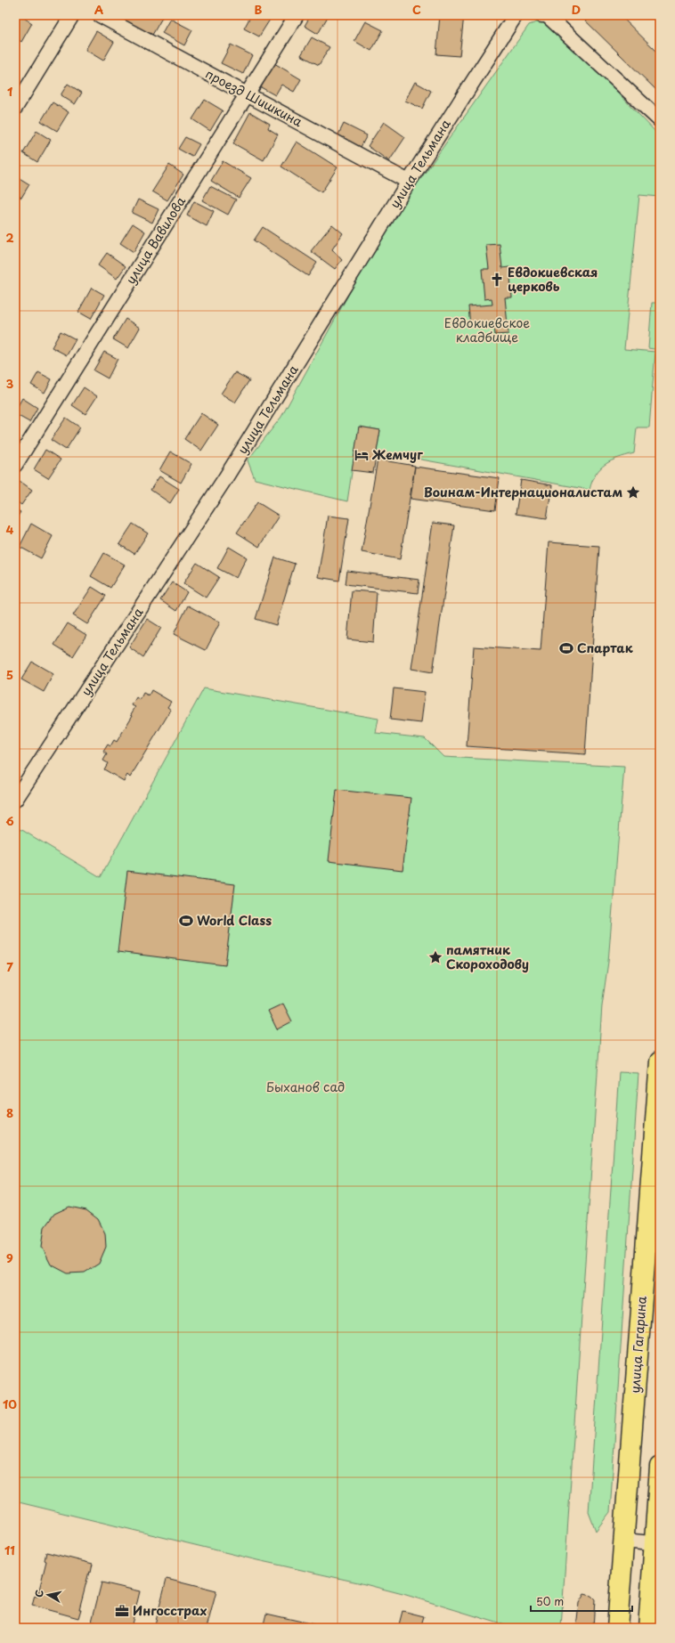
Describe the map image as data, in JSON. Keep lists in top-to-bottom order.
{
  "streets": {
    "main road": ["улица Гагарина"],
    "street": ["проезд Шишкина", "улица Тельмана", "улица Вавилова"]
  },
  "crossings": [
    ["проезд Шишкина", "улица Тельмана"],
    ["проезд Шишкина", "улица Вавилова"]
  ],
  "parks": ["Евдокиевское кладбище", "Быханов сад"],
  "places": {
    "church": ["Евдокиевская церковь"],
    "hotel": ["Жемчуг"],
    "place": ["Воинам-Интернационалистам", "памятник Скороходову"],
    "sports": ["Спартак", "World Class"],
    "office": ["Ингосстрах"]
  },
  "scale_bar": "50 m",
  "north": "left",
  "grid": {
    "columns": [
      "A",
      "B",
      "C",
      "D"
    ],
    "rows": [
      "1",
      "2",
      "3",
      "4",
      "5",
      "6",
      "7",
      "8",
      "9",
      "10",
      "11"
    ]
  }
}
